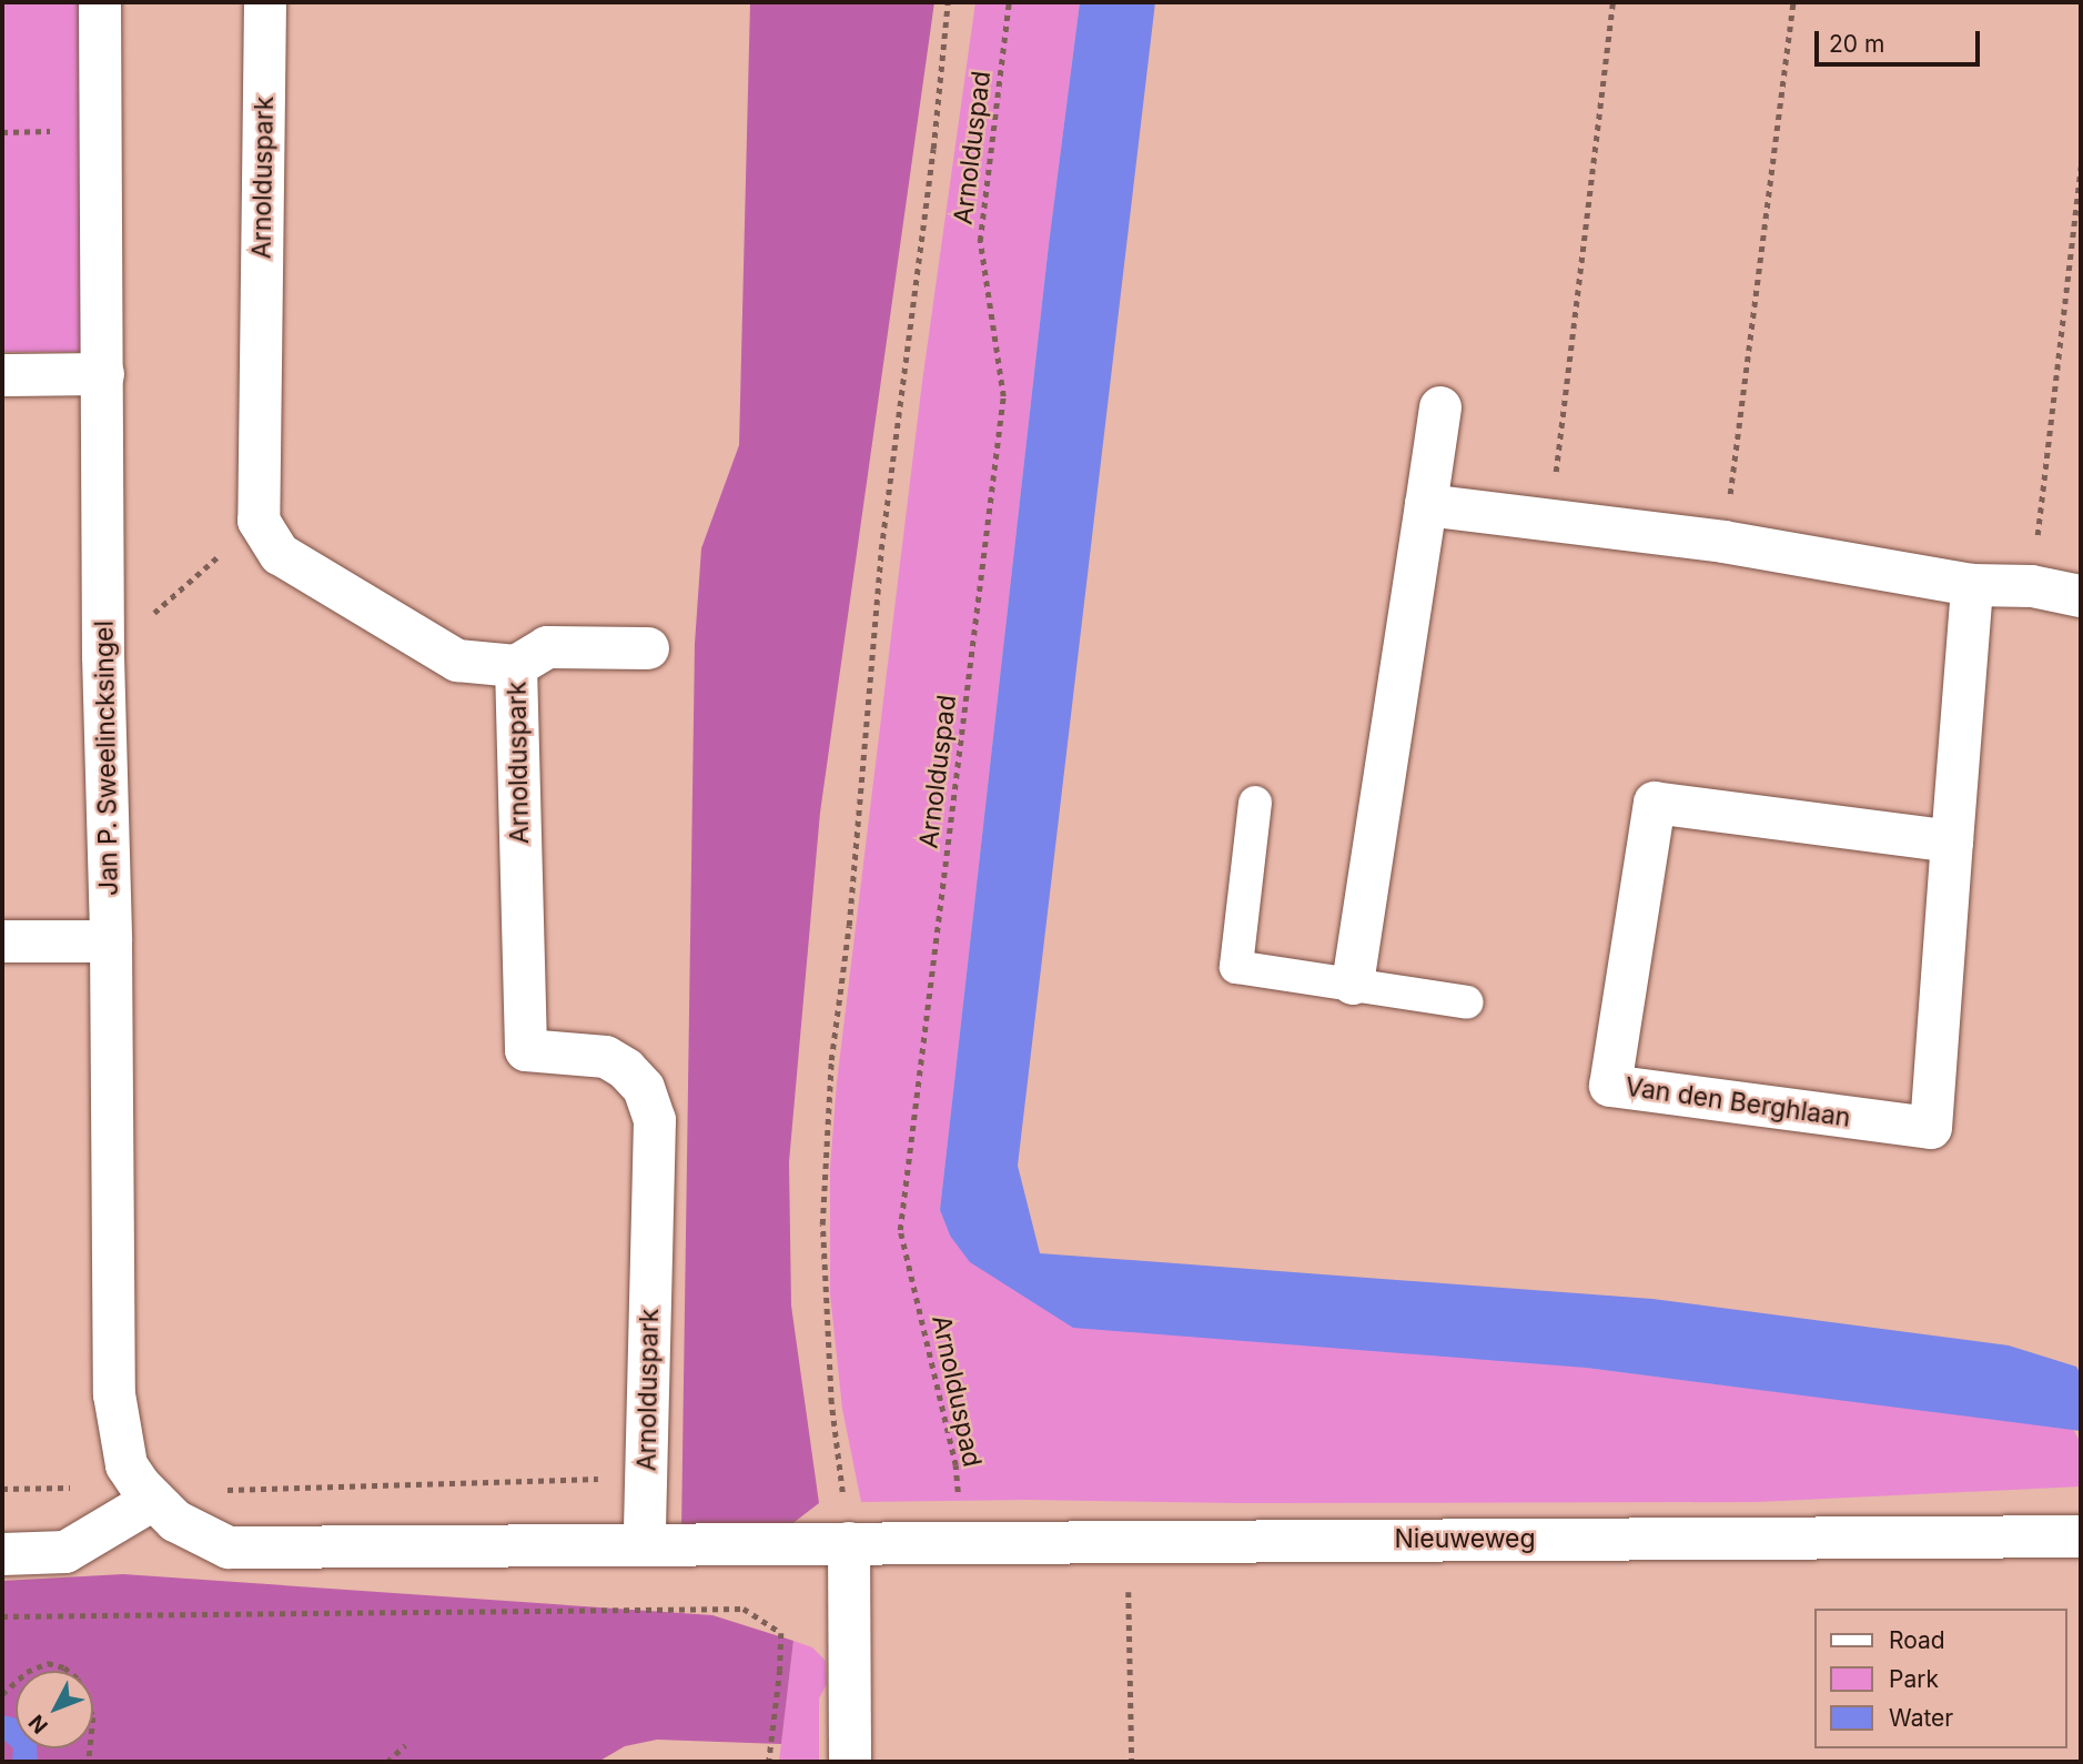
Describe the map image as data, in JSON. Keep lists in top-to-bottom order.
{
  "streets": {
    "street": [
      "Arnolduspark",
      "Jan P. Sweelincksingel",
      "Van den Berghlaan",
      "Nieuweweg"
    ],
    "path": ["Arnolduspad"]
  },
  "crossings": [
    ["Arnolduspad", "Nieuweweg"]
  ],
  "legend": ["Road", "Park", "Water"],
  "scale_bar": "20 m",
  "north": "bottom left"
}
